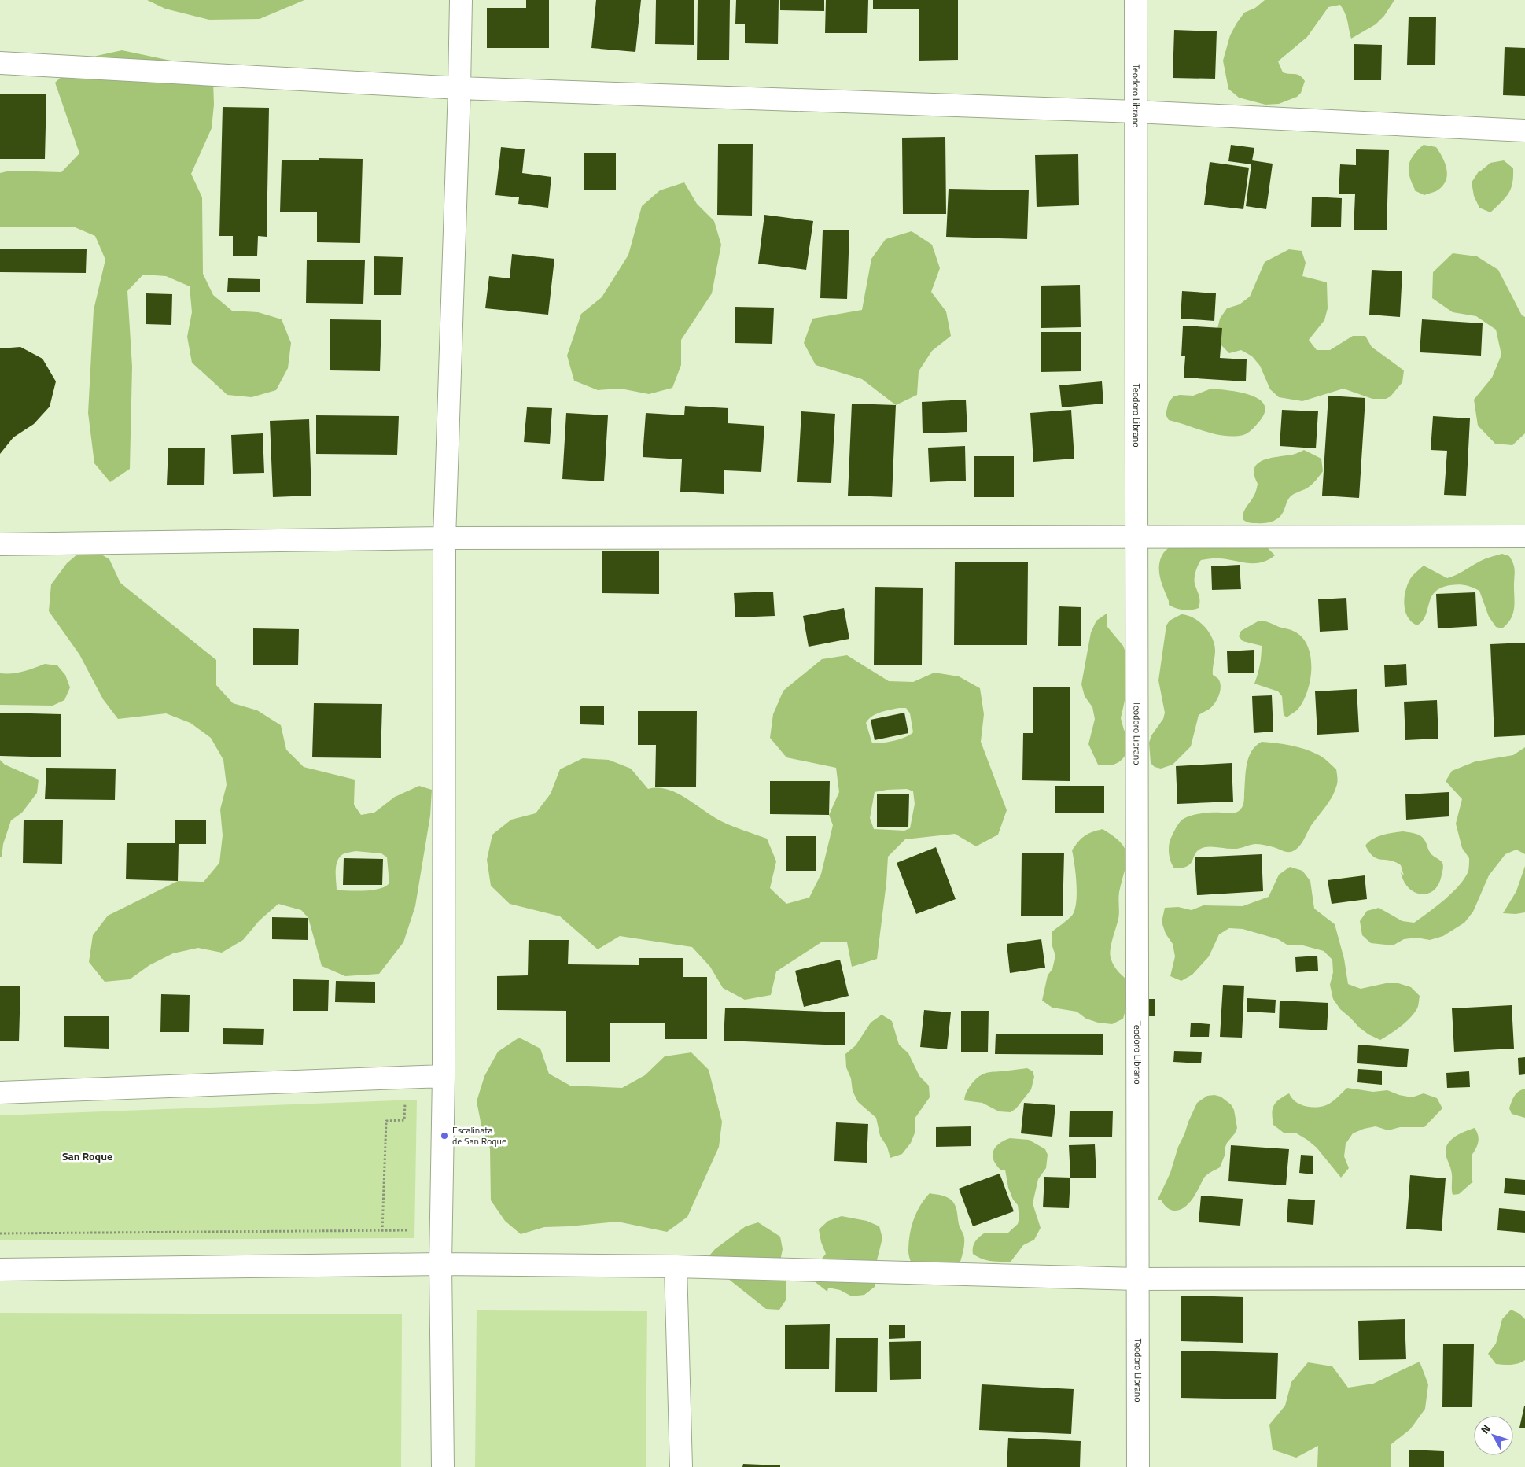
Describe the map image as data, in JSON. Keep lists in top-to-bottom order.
{
  "streets": {
    "street": ["Teodoro Librano"]
  },
  "districts": ["San Roque"],
  "places": ["Escalinata de San Roque"],
  "north": "top left"
}
